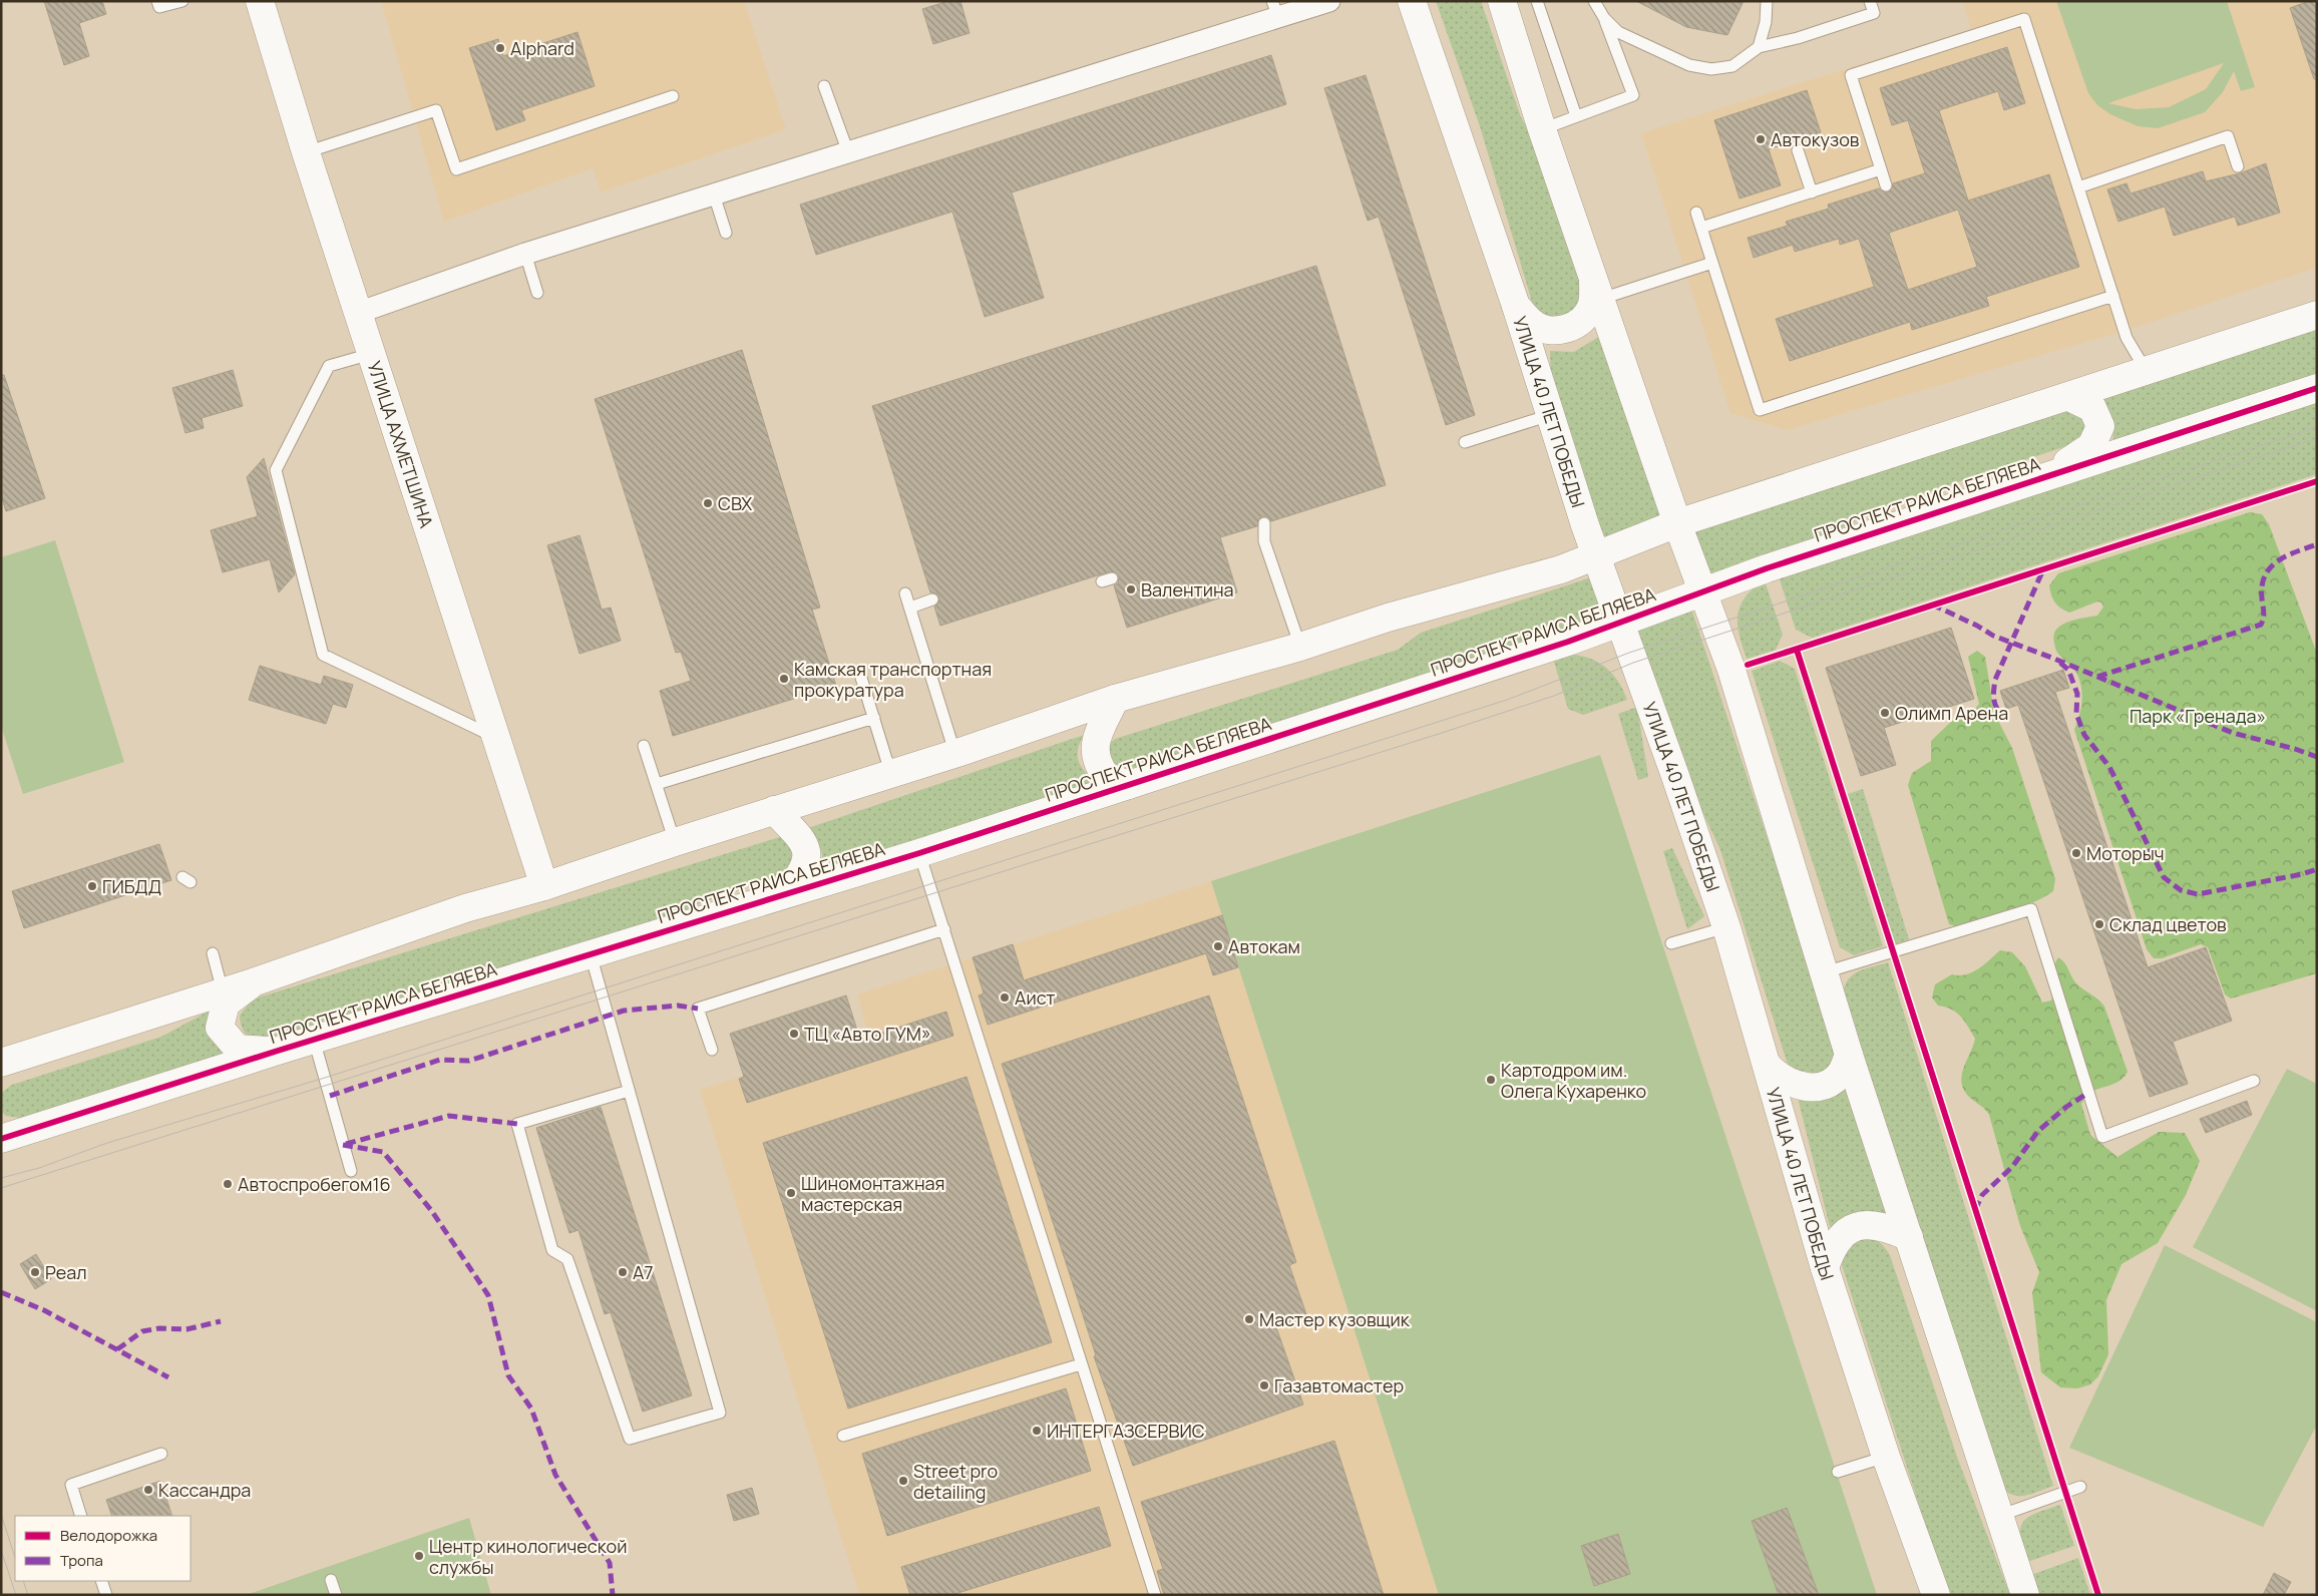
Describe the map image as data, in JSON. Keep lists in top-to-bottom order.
{
  "streets": {
    "street": ["УЛИЦА 40 ЛЕТ ПОБЕДЫ", "УЛИЦА АХМЕТШИНА", "ПРОСПЕКТ РАИСА БЕЛЯЕВА"]
  },
  "crossings": [
    ["УЛИЦА 40 ЛЕТ ПОБЕДЫ", "ПРОСПЕКТ РАИСА БЕЛЯЕВА"]
  ],
  "parks": ["Парк «Гренада»"],
  "places": [
    "Alphard",
    "Автокузов",
    "СВХ",
    "Валентина",
    "Камская транспортная прокуратура",
    "Олимп Арена",
    "Моторыч",
    "ГИБДД",
    "Склад цветов",
    "Автокам",
    "Аист",
    "ТЦ «Авто ГУМ»",
    "Картодром им. Олега Кухаренко",
    "Автоспробегом16",
    "Шиномонтажная мастерская",
    "Реал",
    "А7",
    "Мастер кузовщик",
    "Газавтомастер",
    "ИНТЕРГАЗСЕРВИС",
    "Street pro detailing",
    "Кассандра",
    "Центр кинологической службы"
  ],
  "legend": ["Велодорожка", "Тропа"]
}
